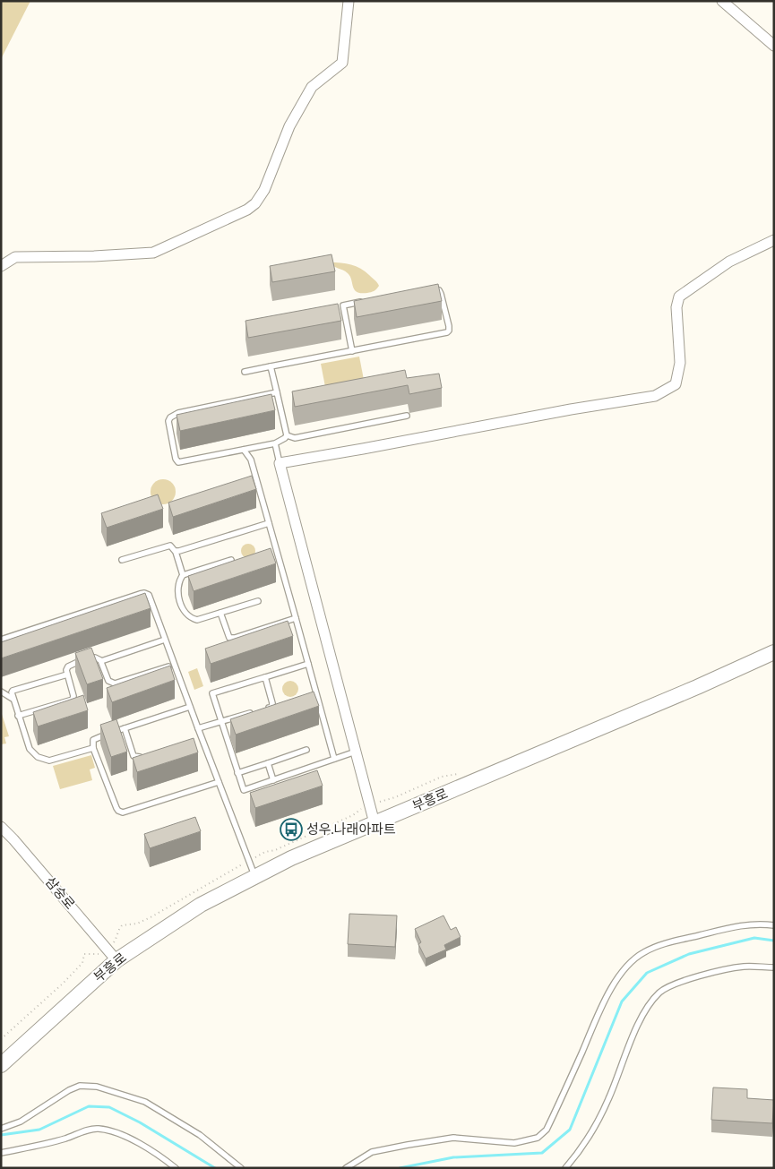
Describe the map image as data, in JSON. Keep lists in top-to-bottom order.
{
  "streets": {
    "main road": ["부흥로"],
    "street": ["삼숭로"]
  },
  "crossings": [
    ["부흥로", "삼숭로"]
  ],
  "places": {
    "bus stop": ["성우.나래아파트"]
  }
}
